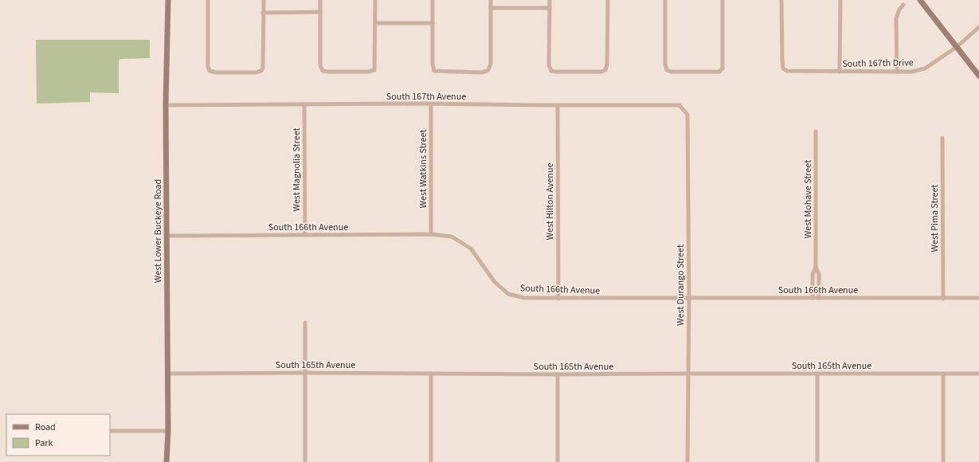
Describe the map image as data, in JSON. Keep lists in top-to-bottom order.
{
  "streets": {
    "main road": ["West Lower Buckeye Road"],
    "street": [
      "South 167th Drive",
      "South 167th Avenue",
      "West Watkins Street",
      "West Magnolia Street",
      "West Mohave Street",
      "West Hilton Avenue",
      "West Pima Street",
      "South 166th Avenue",
      "West Durango Street",
      "South 165th Avenue"
    ]
  },
  "crossings": [
    ["South 167th Avenue", "West Watkins Street"],
    ["South 167th Avenue", "West Magnolia Street"],
    ["South 167th Avenue", "West Hilton Avenue"],
    ["South 167th Avenue", "West Lower Buckeye Road"],
    ["South 167th Avenue", "West Durango Street"],
    ["West Watkins Street", "South 166th Avenue"],
    ["West Magnolia Street", "South 166th Avenue"],
    ["West Mohave Street", "South 166th Avenue"],
    ["West Hilton Avenue", "South 166th Avenue"],
    ["West Pima Street", "South 166th Avenue"],
    ["South 166th Avenue", "West Lower Buckeye Road"],
    ["South 166th Avenue", "West Durango Street"],
    ["West Lower Buckeye Road", "South 165th Avenue"],
    ["West Durango Street", "South 165th Avenue"]
  ],
  "legend": ["Road", "Park"]
}
